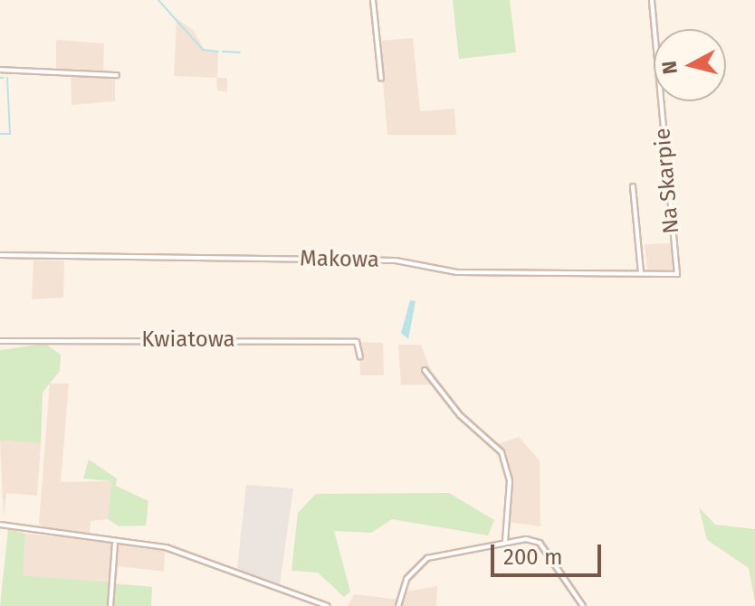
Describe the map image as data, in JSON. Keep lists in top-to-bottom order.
{
  "streets": {
    "street": ["Na Skarpie", "Makowa", "Kwiatowa"]
  },
  "crossings": [
    ["Na Skarpie", "Makowa"]
  ],
  "scale_bar": "200 m",
  "north": "left"
}
